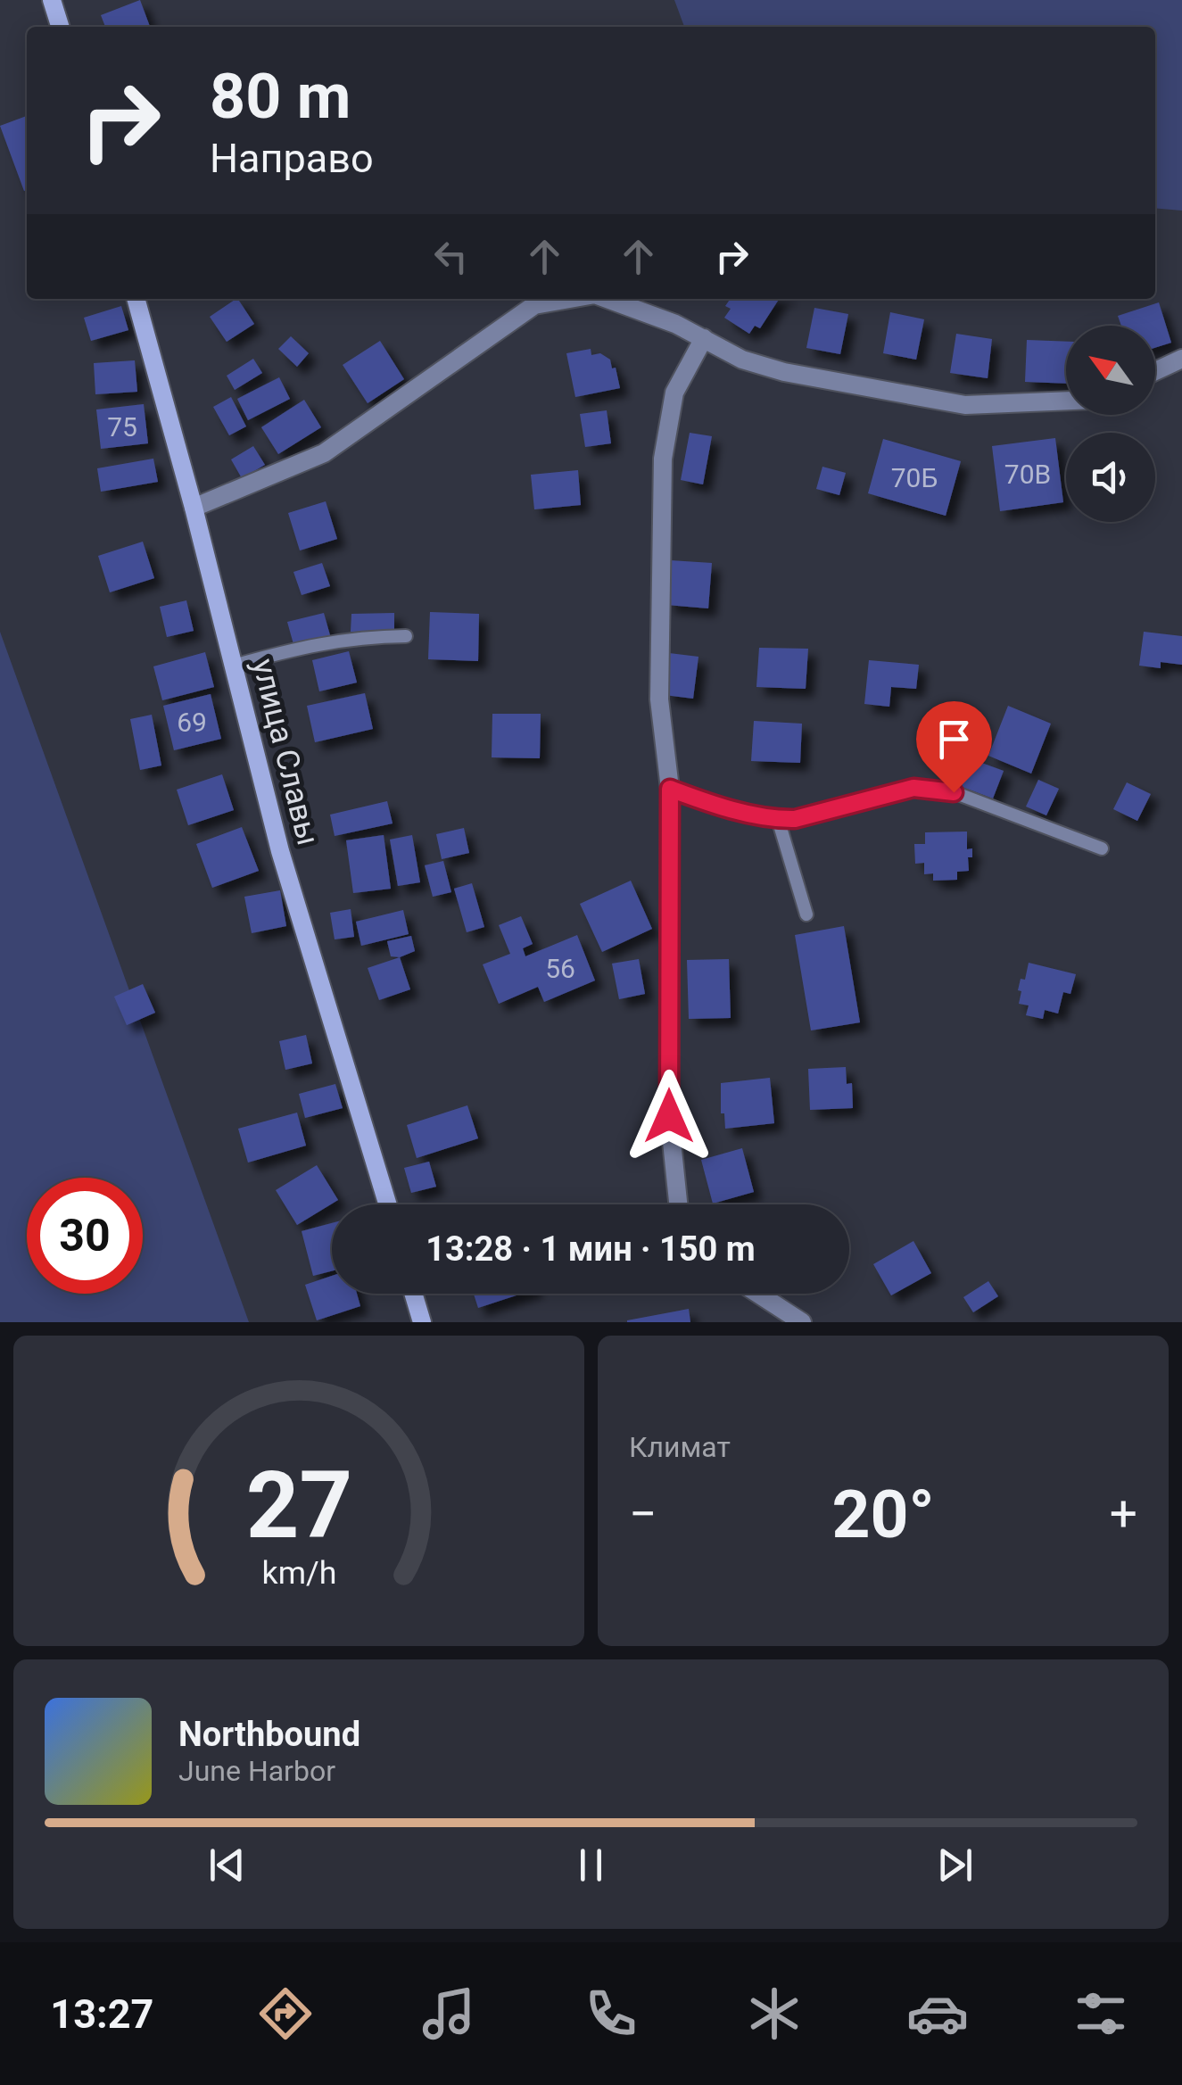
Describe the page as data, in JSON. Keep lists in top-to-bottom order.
{
  "streets": {
    "street": ["улица Славы"]
  },
  "house_numbers": [
    "75",
    "70В",
    "70Б",
    "69",
    "56"
  ],
  "north": "top left",
  "page": {
    "turn": ["80 m", "Направо"],
    "limit": "30",
    "trip": "13:28 · 1 мин · 150 m",
    "tile": "Климат",
    "heat": ["−", "20°", "+"],
    "song": ["Northbound", "June Harbor"],
    "tabs": "13:27",
    "gauge": ["27", "km/h"]
  }
}
